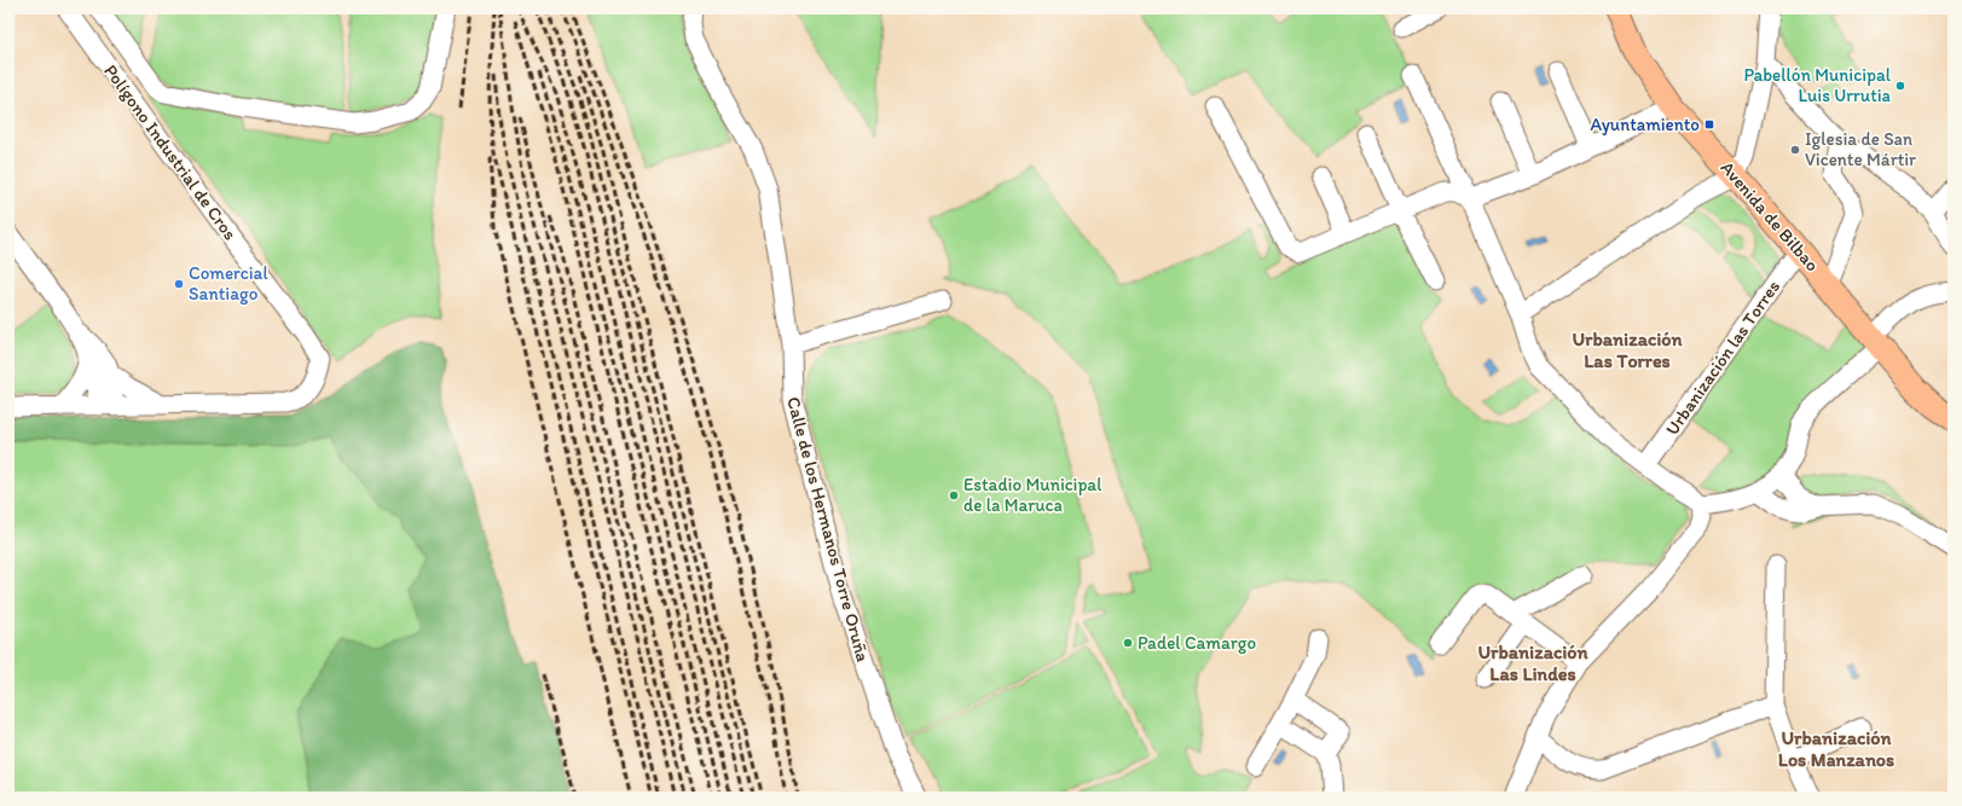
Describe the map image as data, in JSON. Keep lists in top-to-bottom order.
{
  "streets": {
    "main road": ["Avenida de Bilbao"],
    "street": ["Polígono Industrial de Cros", "Urbanización las Torres", "Calle de los Hermanos Torre Oruña"]
  },
  "crossings": [
    ["Avenida de Bilbao", "Urbanización las Torres"]
  ],
  "districts": ["Urbanización Las Torres", "Urbanización Las Lindes", "Urbanización Los Manzanos"],
  "places": {
    "other": [
      "Pabellón Municipal Luis Urrutia",
      "Iglesia de San Vicente Mártir",
      "Comercial Santiago",
      "Estadio Municipal de la Maruca",
      "Padel Camargo"
    ],
    "transit": ["Ayuntamiento"]
  }
}
